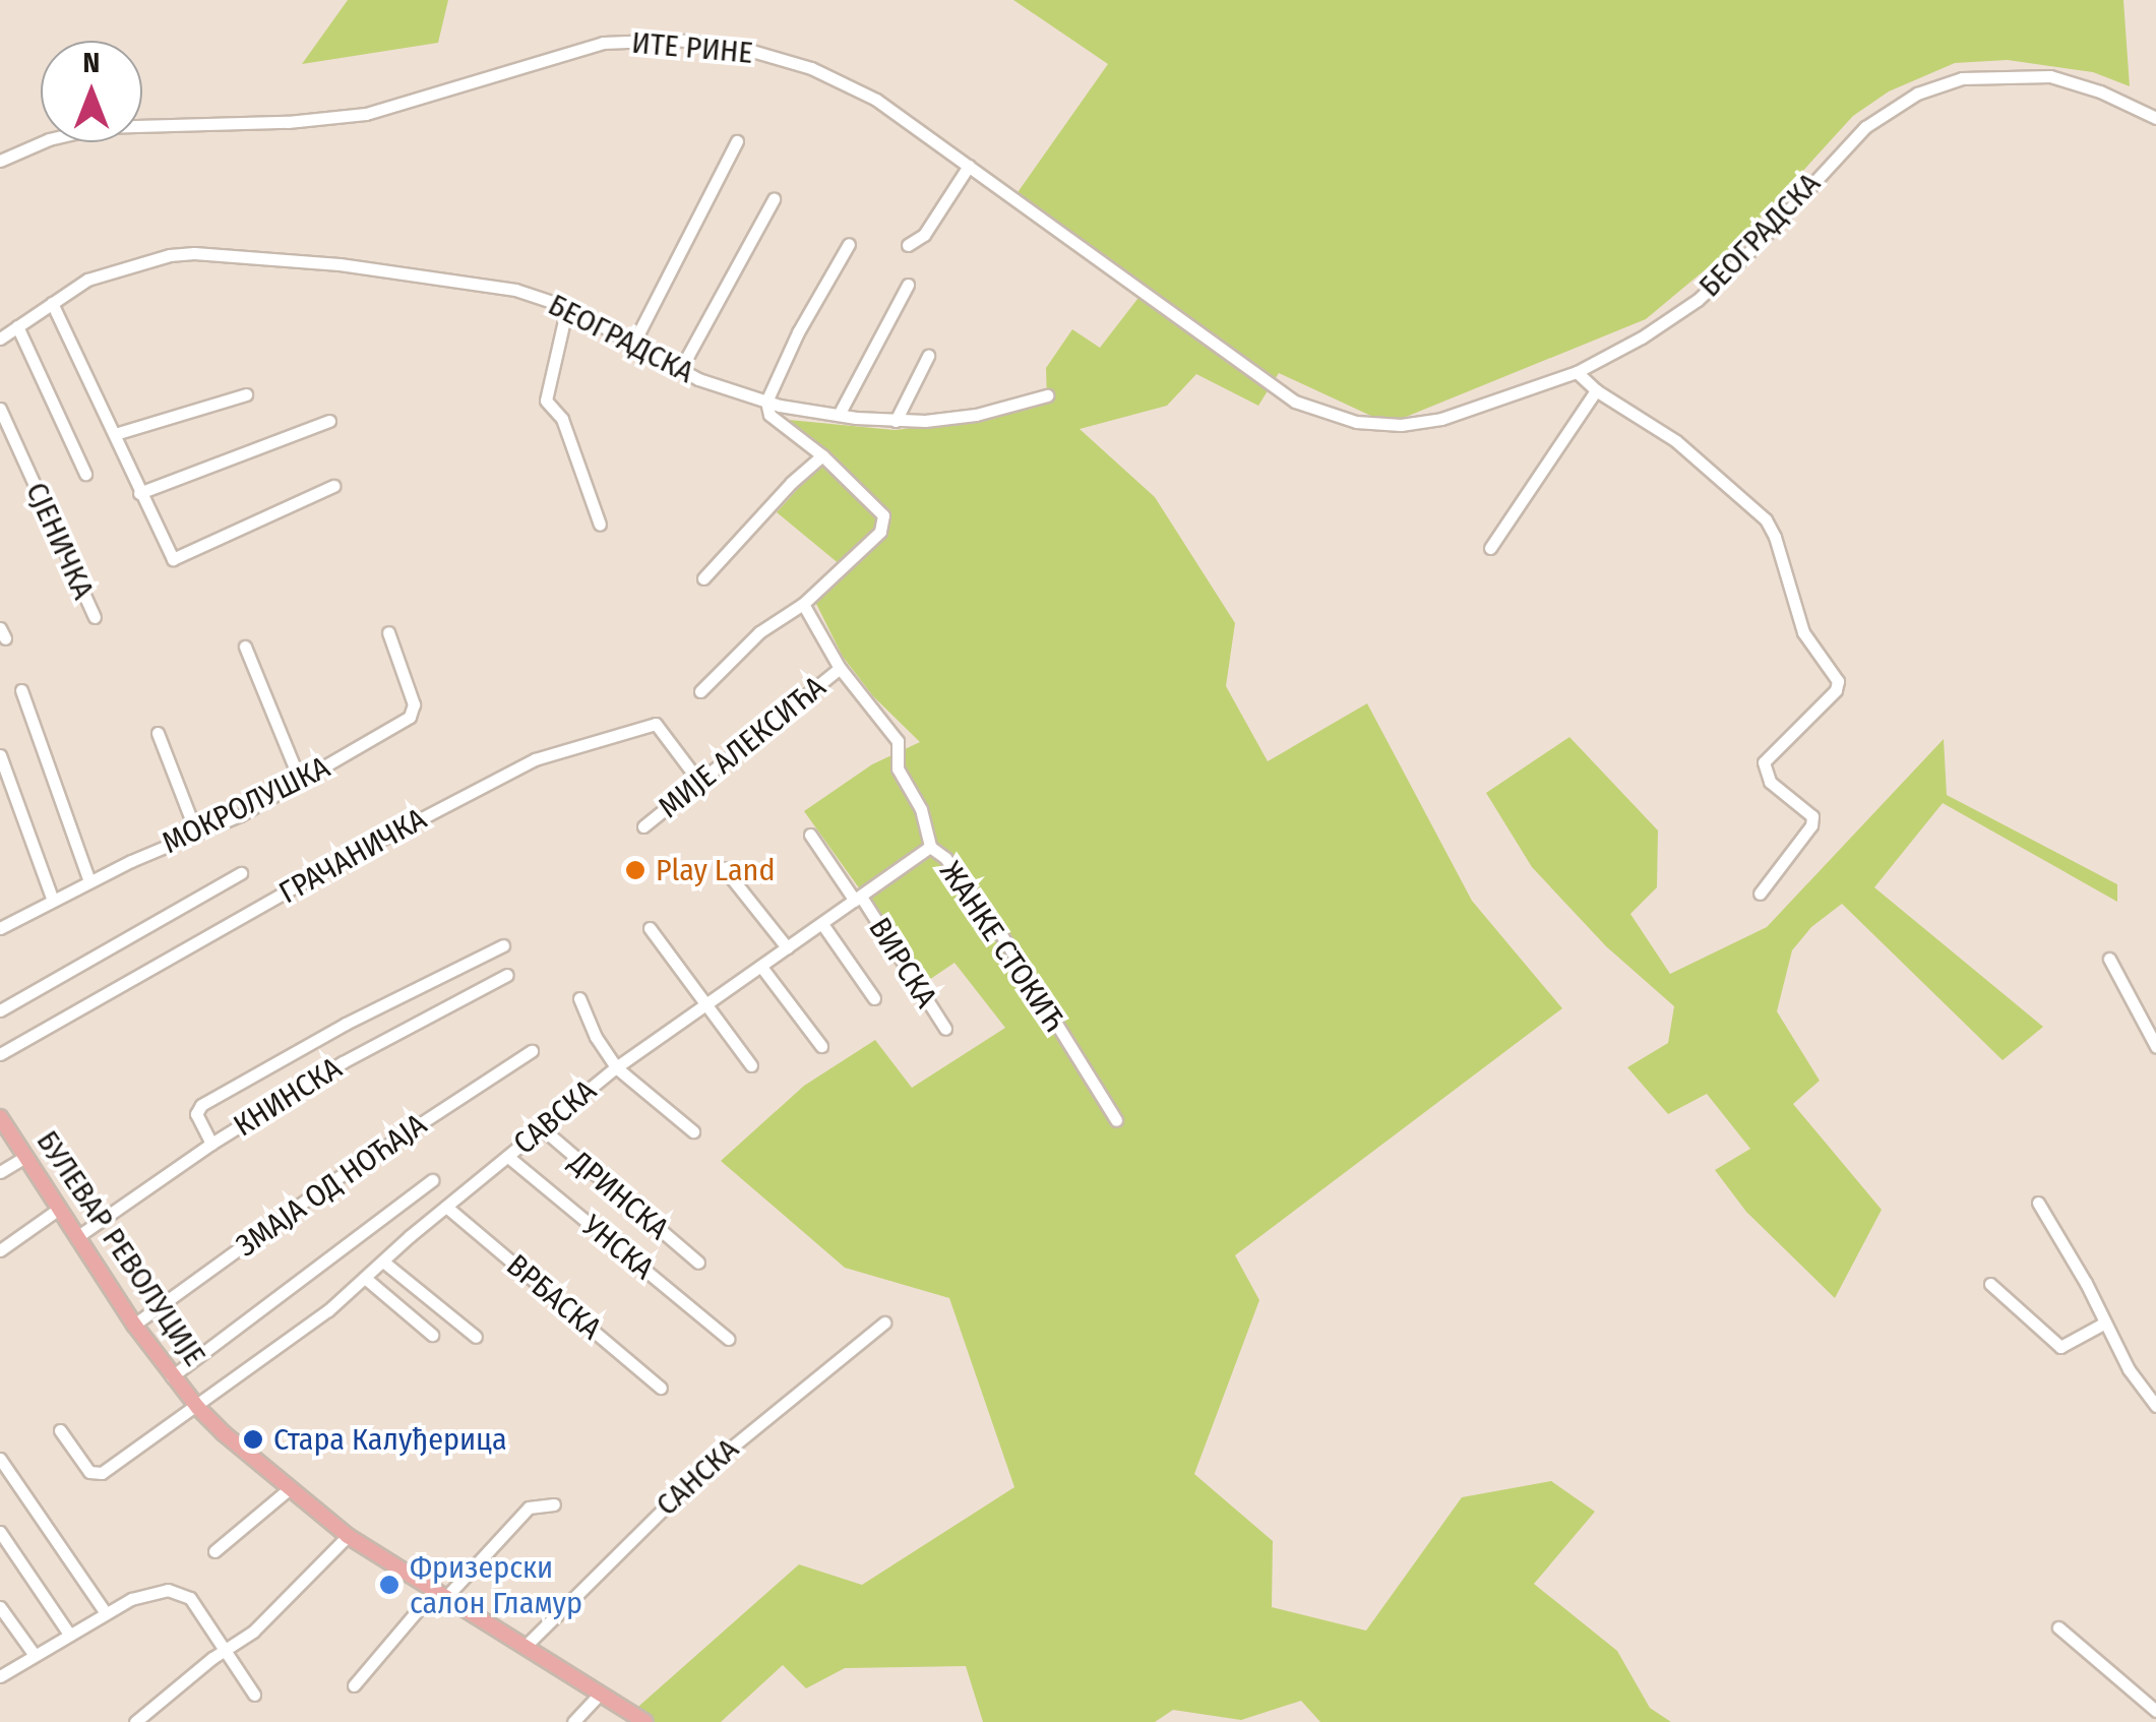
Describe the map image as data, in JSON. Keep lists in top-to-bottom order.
{
  "streets": {
    "main road": ["БУЛЕВАР РЕВОЛУЦИЈЕ"],
    "street": [
      "ИТЕ РИНЕ",
      "БЕОГРАДСКА",
      "СЈЕНИЧКА",
      "МИЈЕ АЛЕКСИЋА",
      "МОКРОЛУШКА",
      "ГРАЧАНИЧКА",
      "ЖАНКЕ СТОКИЋ",
      "ВИРСКА",
      "КНИНСКА",
      "САВСКА",
      "ЗМАЈА ОД НОЋАЈА",
      "ДРИНСКА",
      "УНСКА",
      "ВРБАСКА",
      "САНСКА"
    ]
  },
  "crossings": [
    ["ИТЕ РИНЕ", "БЕОГРАДСКА"],
    ["МИЈЕ АЛЕКСИЋА", "ГРАЧАНИЧКА"],
    ["МИЈЕ АЛЕКСИЋА", "ЖАНКЕ СТОКИЋ"],
    ["ЖАНКЕ СТОКИЋ", "САВСКА"],
    ["ВИРСКА", "САВСКА"],
    ["КНИНСКА", "БУЛЕВАР РЕВОЛУЦИЈЕ"],
    ["САВСКА", "ДРИНСКА"],
    ["САВСКА", "УНСКА"],
    ["САВСКА", "БУЛЕВАР РЕВОЛУЦИЈЕ"],
    ["САВСКА", "ВРБАСКА"],
    ["ЗМАЈА ОД НОЋАЈА", "БУЛЕВАР РЕВОЛУЦИЈЕ"],
    ["БУЛЕВАР РЕВОЛУЦИЈЕ", "САНСКА"]
  ],
  "places": ["Play Land", "Стара Калуђерица", "Фризерски салон Гламур"],
  "north": "top"
}
